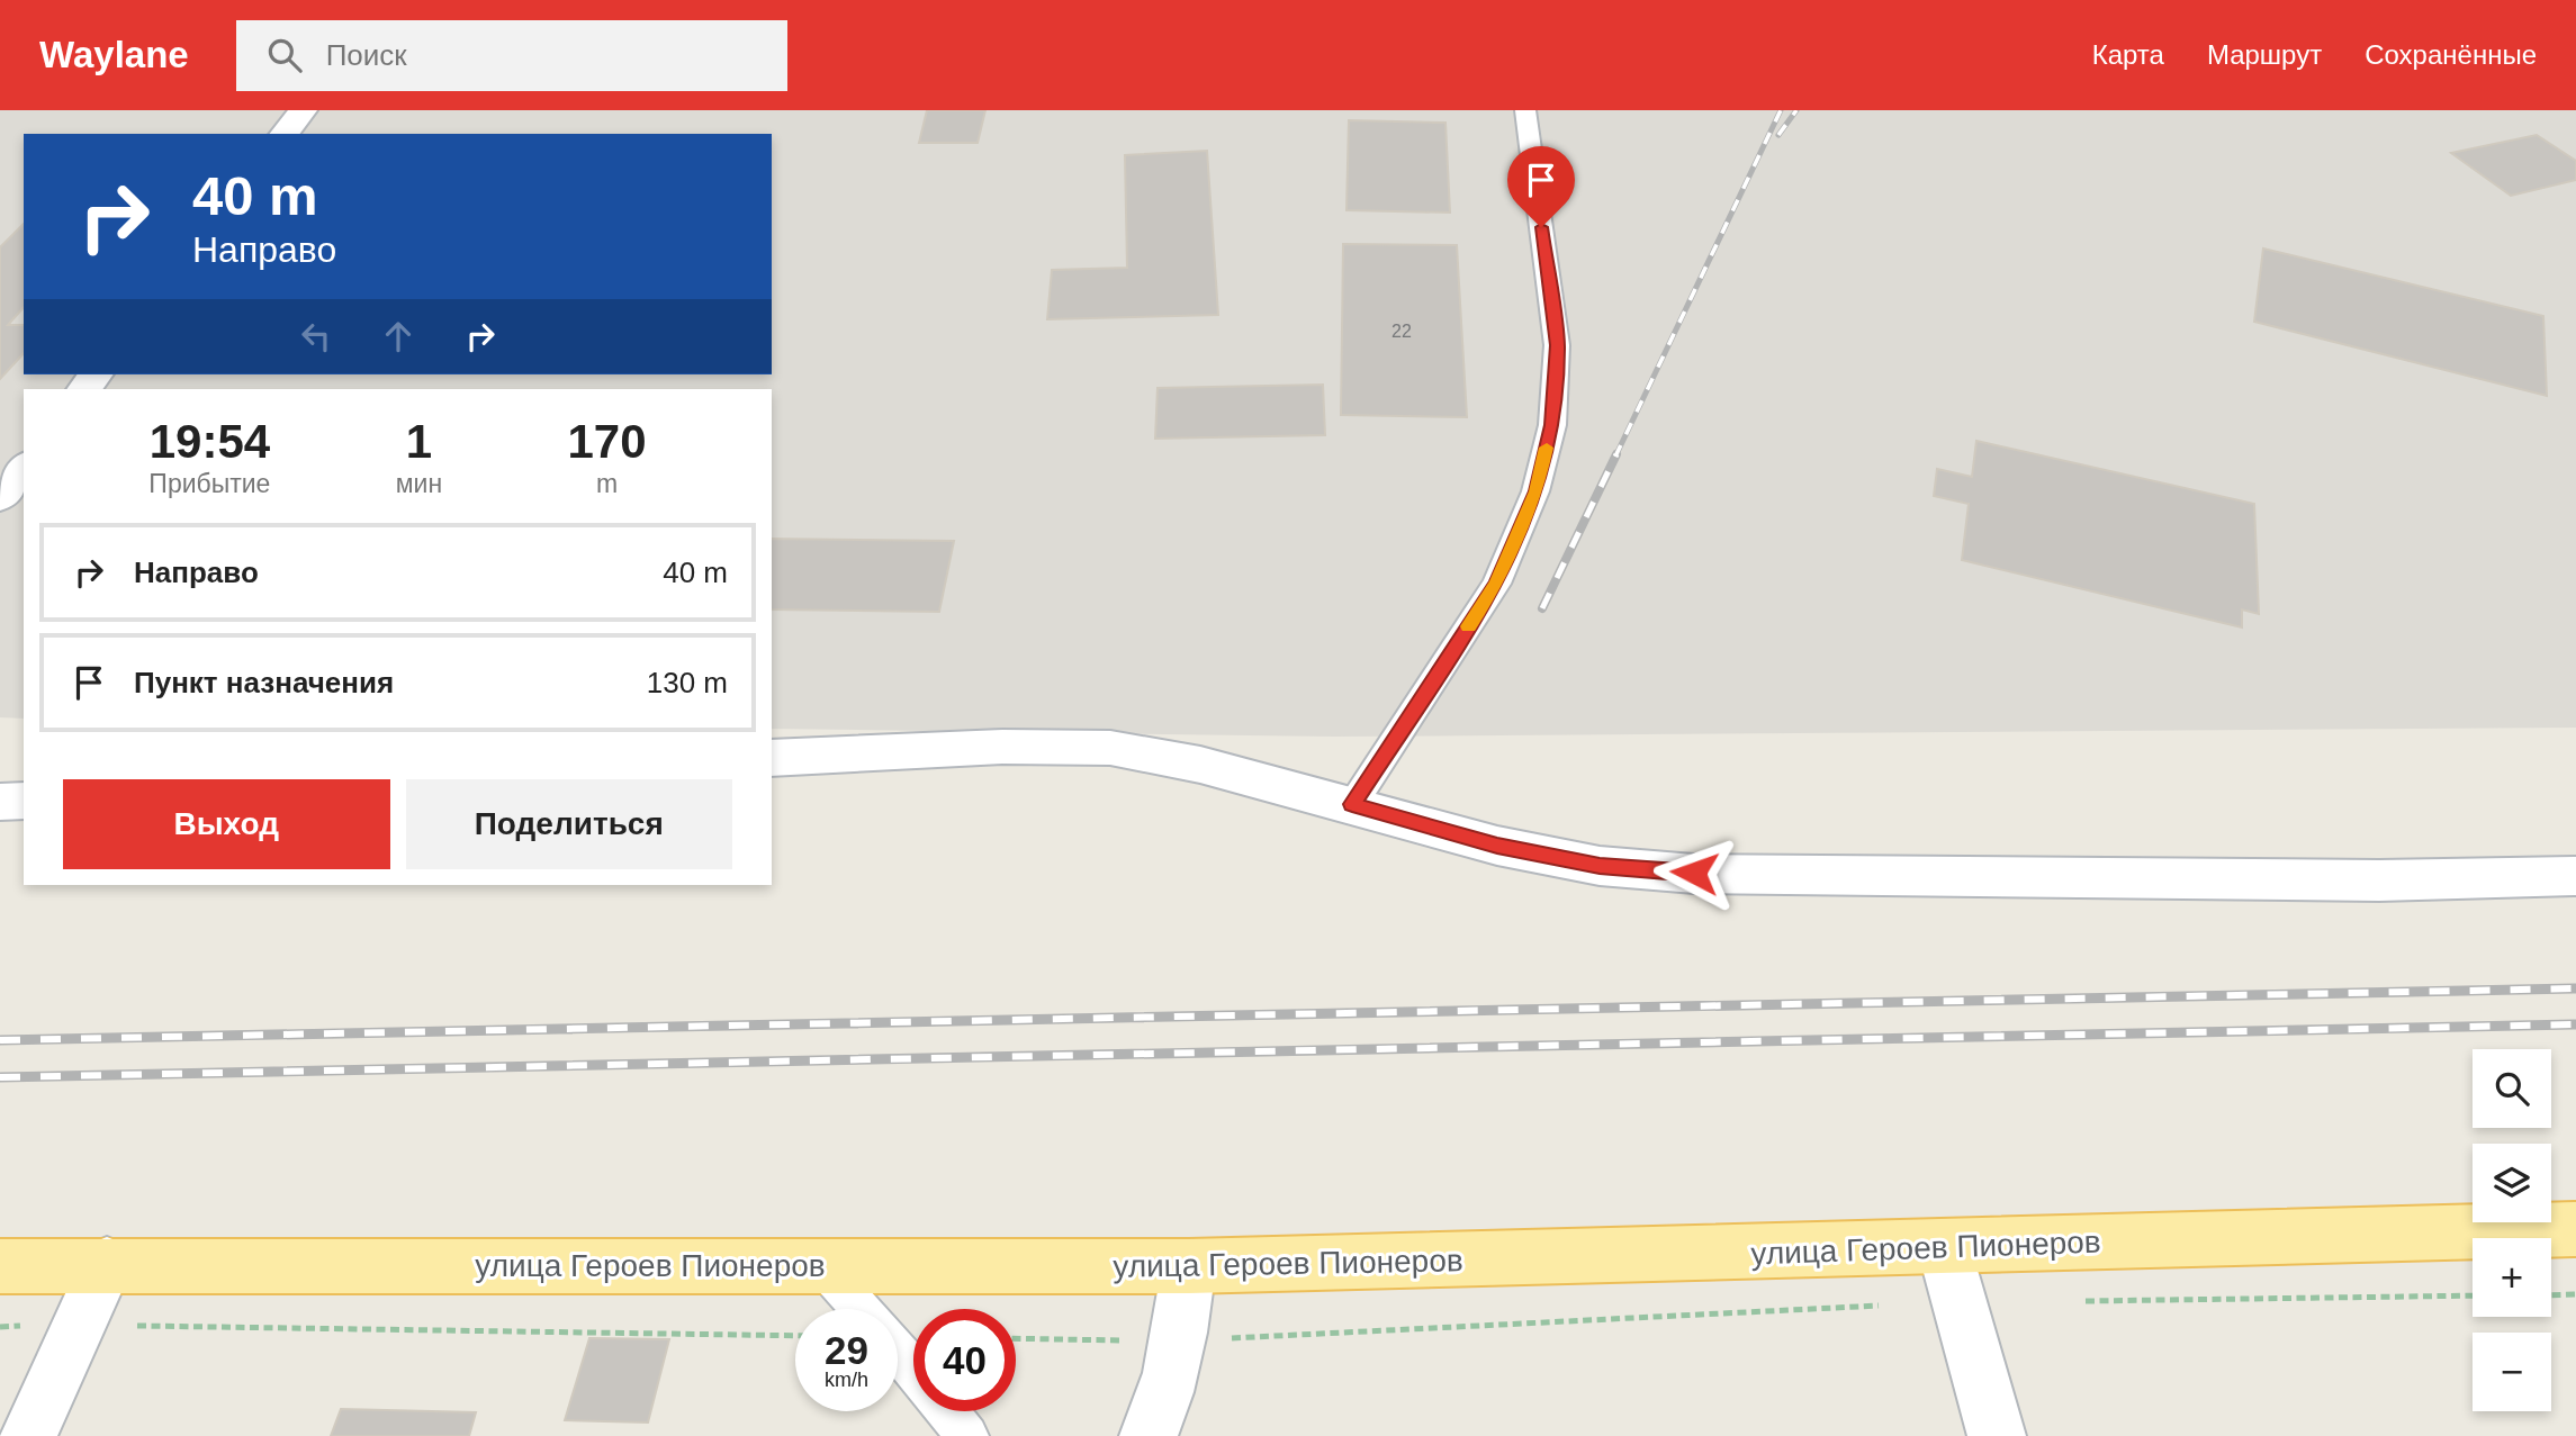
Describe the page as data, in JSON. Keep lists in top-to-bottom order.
{
  "streets": {
    "main road": ["улица Героев Пионеров"]
  },
  "house_numbers": ["22"],
  "page": {
    "header": "Waylane",
    "search": "Поиск",
    "nav": ["Карта", "Маршрут", "Сохранённые"],
    "turn": ["40 m", "Направо"],
    "eta": [
      "19:54",
      "Прибытие",
      "1",
      "мин",
      "170",
      "m"
    ],
    "list": [
      {
        "name": "Направо",
        "value": "40 m"
      },
      {
        "name": "Пункт назначения",
        "value": "130 m"
      }
    ],
    "buttons": ["Выход", "Поделиться"],
    "map_buttons": ["+", "−"],
    "speed": "29 km/h",
    "limit": "40"
  }
}
